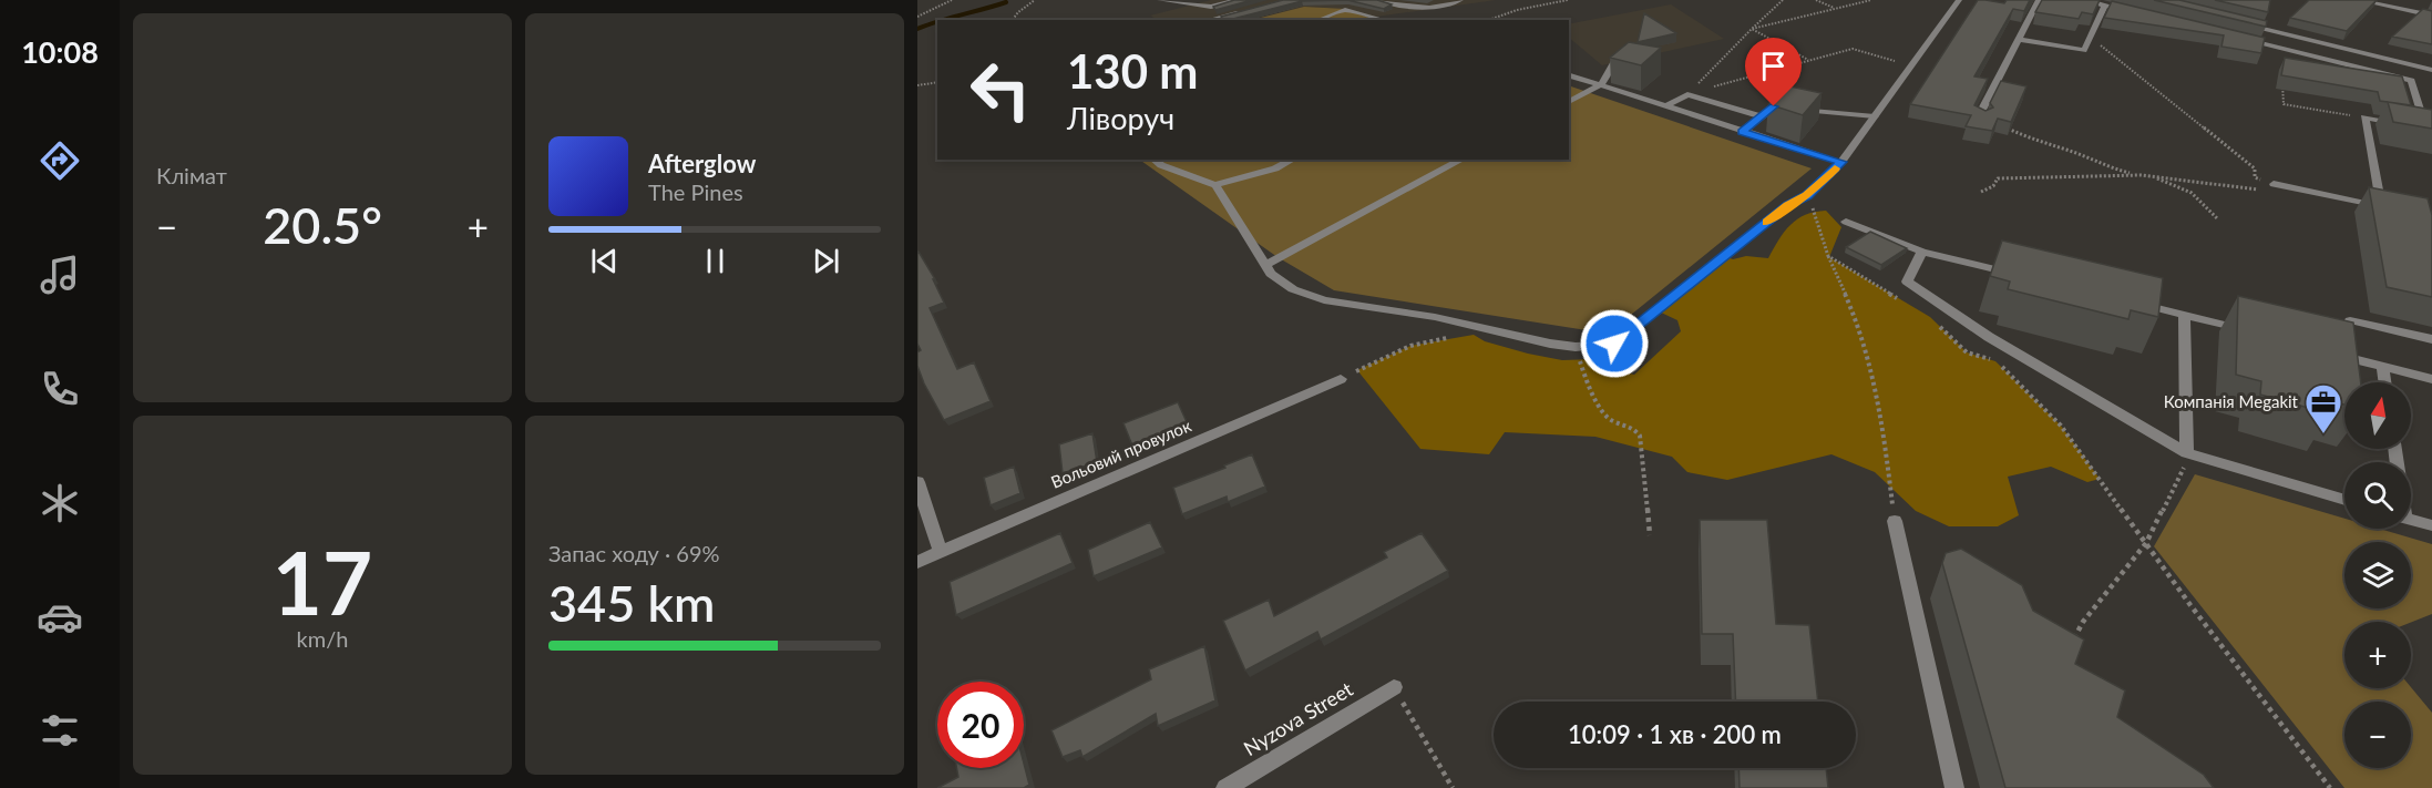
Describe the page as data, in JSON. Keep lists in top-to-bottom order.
{
  "streets": {
    "street": ["Вольовий провулок", "Nyzova Street"]
  },
  "places": {
    "office": ["Компанія Megakit"]
  },
  "north": "top",
  "page": {
    "tabs": "10:08",
    "tile": [
      "Клімат",
      ["17", "km/h"],
      ["Запас ходу · 69%", "345 km"]
    ],
    "turn": ["130 m", "Ліворуч"],
    "song": ["Afterglow", "The Pines"],
    "heat": ["−", "20.5°", "+"],
    "map_buttons": ["+", "−"],
    "limit": "20",
    "trip": "10:09 · 1 хв · 200 m"
  }
}
